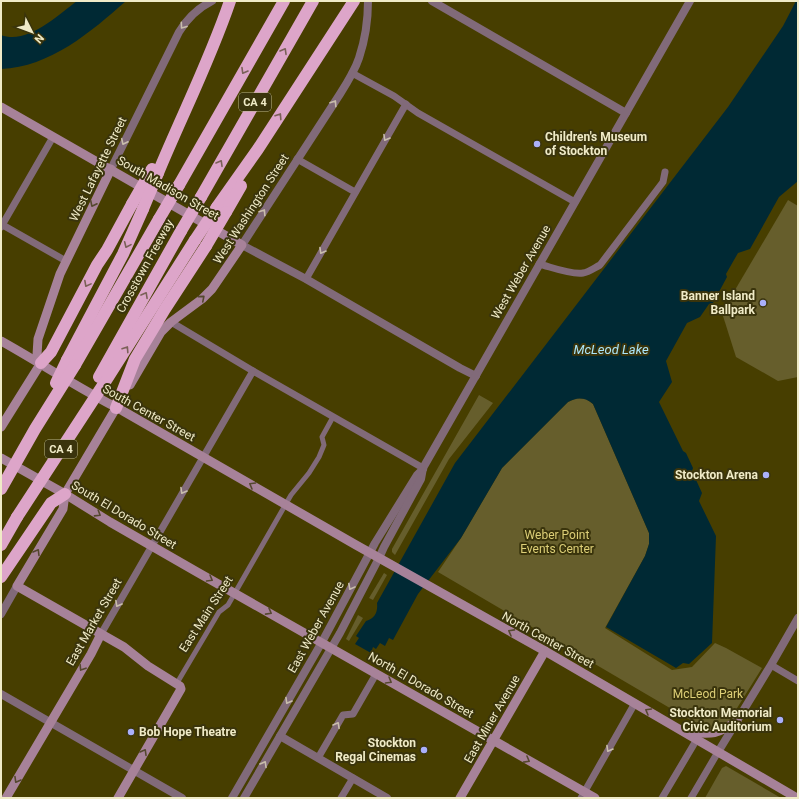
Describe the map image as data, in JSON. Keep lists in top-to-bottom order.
{
  "streets": {
    "highway": ["CA 4", "Crosstown Freeway"],
    "main road": [
      "West Lafayette Street",
      "South Madison Street",
      "West Washington Street",
      "South Center Street",
      "South El Dorado Street",
      "East Main Street",
      "East Market Street",
      "North Center Street",
      "North El Dorado Street",
      "East Miner Avenue"
    ],
    "street": ["West Weber Avenue", "East Weber Avenue"]
  },
  "crossings": [
    ["CA 4", "Crosstown Freeway"],
    ["West Lafayette Street", "South Madison Street"],
    ["West Lafayette Street", "South Center Street"],
    ["South Madison Street", "West Washington Street"],
    ["South Madison Street", "West Weber Avenue"],
    ["West Washington Street", "South Center Street"],
    ["West Washington Street", "South El Dorado Street"],
    ["West Weber Avenue", "East Weber Avenue"],
    ["West Weber Avenue", "North Center Street"],
    ["South Center Street", "East Main Street"],
    ["South Center Street", "East Market Street"],
    ["South Center Street", "North Center Street"],
    ["South El Dorado Street", "East Main Street"],
    ["South El Dorado Street", "East Market Street"],
    ["South El Dorado Street", "North El Dorado Street"],
    ["East Main Street", "North Center Street"],
    ["East Main Street", "North El Dorado Street"],
    ["East Weber Avenue", "North Center Street"],
    ["East Weber Avenue", "North El Dorado Street"],
    ["North Center Street", "East Miner Avenue"],
    ["North El Dorado Street", "East Miner Avenue"]
  ],
  "one_way": [
    "South El Dorado Street",
    "East Market Street",
    "North Center Street",
    "North El Dorado Street"
  ],
  "water": ["McLeod Lake"],
  "parks": ["Weber Point Events Center", "McLeod Park"],
  "places": [
    "Children's Museum of Stockton",
    "Banner Island Ballpark",
    "Stockton Arena",
    "Stockton Memorial Civic Auditorium",
    "Bob Hope Theatre",
    "Stockton Regal Cinemas"
  ],
  "north": "bottom right"
}
